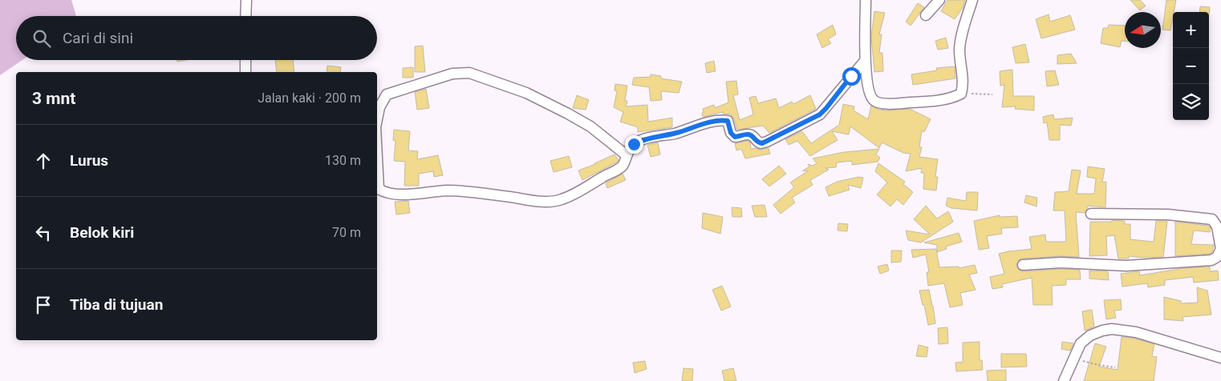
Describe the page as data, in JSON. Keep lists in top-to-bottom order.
{
  "north": "left",
  "page": {
    "map_buttons": ["+", "−"],
    "search": "Cari di sini",
    "heading": ["3 mnt", "Jalan kaki · 200 m"],
    "list": [
      ["Lurus", "130 m"],
      ["Belok kiri", "70 m"],
      "Tiba di tujuan"
    ]
  }
}
